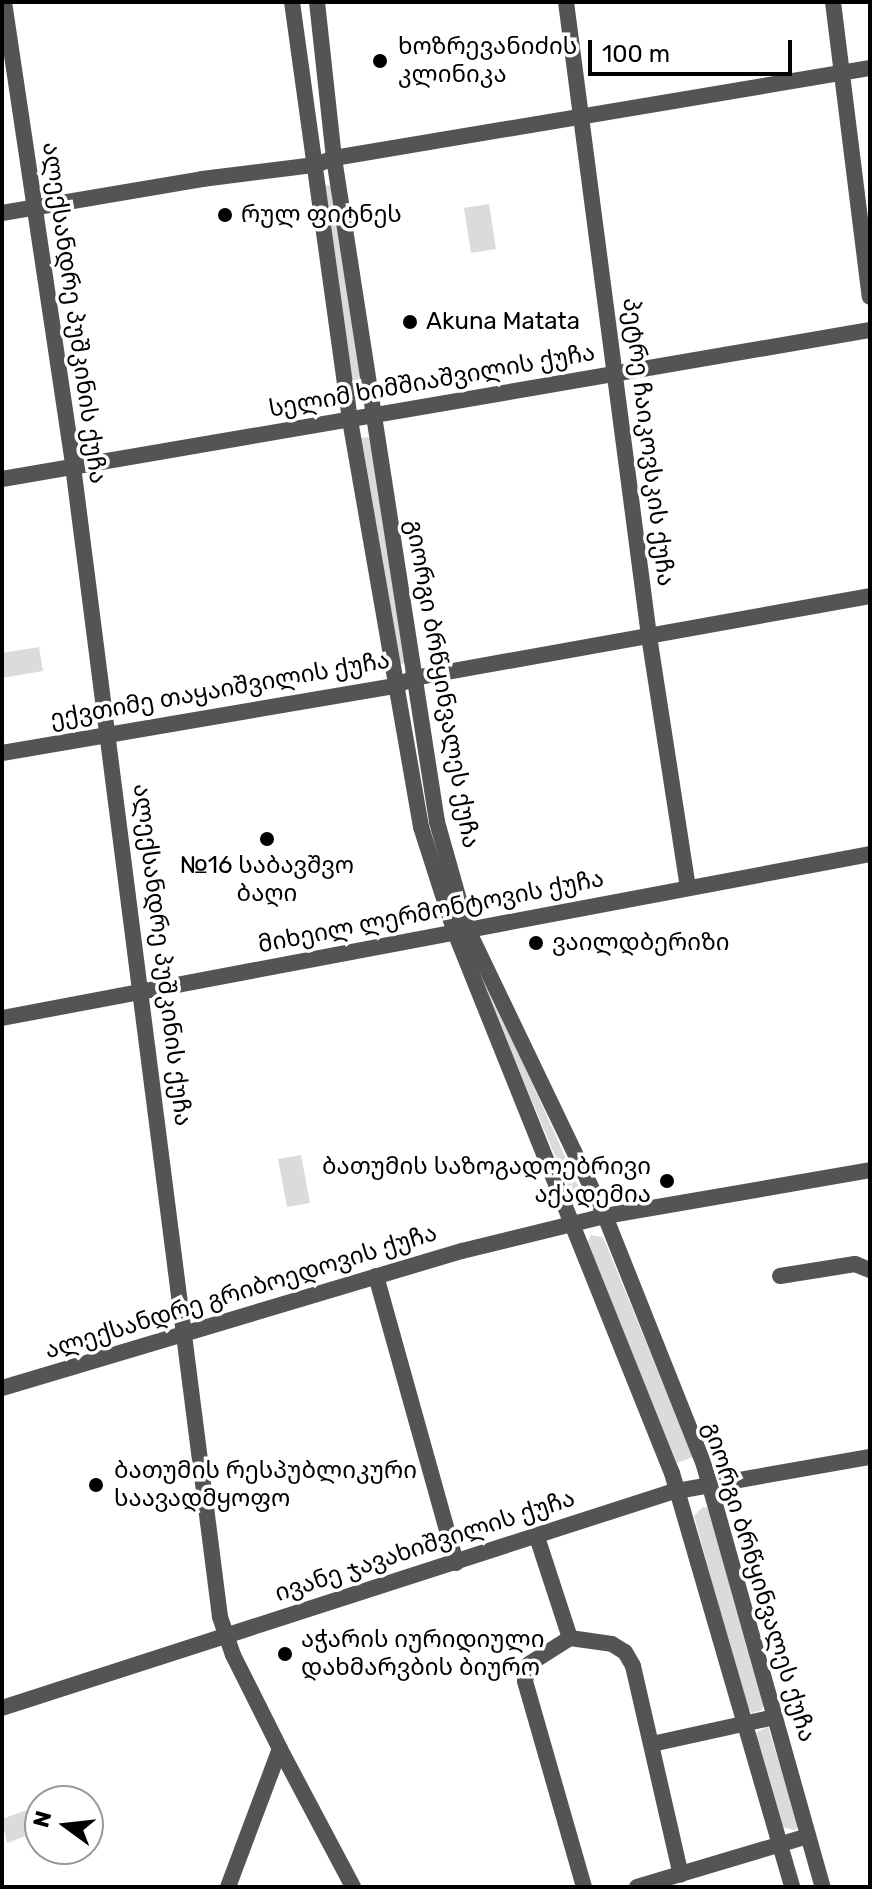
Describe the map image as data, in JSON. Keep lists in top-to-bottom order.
{
  "streets": {
    "street": [
      "ალექსანდრე პუშკინის ქუჩა",
      "სელიმ ხიმშიაშვილის ქუჩა",
      "პეტრე ჩაიკოვსკის ქუჩა",
      "გიორგი ბრწყინვალეს ქუჩა",
      "ექვთიმე თაყაიშვილის ქუჩა",
      "მიხეილ ლერმონტოვის ქუჩა",
      "ალექსანდრე გრიბოედოვის ქუჩა",
      "ივანე ჯავახიშვილის ქუჩა"
    ]
  },
  "crossings": [
    ["ალექსანდრე პუშკინის ქუჩა", "სელიმ ხიმშიაშვილის ქუჩა"],
    ["ალექსანდრე პუშკინის ქუჩა", "ექვთიმე თაყაიშვილის ქუჩა"],
    ["ალექსანდრე პუშკინის ქუჩა", "მიხეილ ლერმონტოვის ქუჩა"],
    ["ალექსანდრე პუშკინის ქუჩა", "ალექსანდრე გრიბოედოვის ქუჩა"],
    ["ალექსანდრე პუშკინის ქუჩა", "ივანე ჯავახიშვილის ქუჩა"],
    ["სელიმ ხიმშიაშვილის ქუჩა", "პეტრე ჩაიკოვსკის ქუჩა"],
    ["სელიმ ხიმშიაშვილის ქუჩა", "გიორგი ბრწყინვალეს ქუჩა"],
    ["პეტრე ჩაიკოვსკის ქუჩა", "ექვთიმე თაყაიშვილის ქუჩა"],
    ["პეტრე ჩაიკოვსკის ქუჩა", "მიხეილ ლერმონტოვის ქუჩა"],
    ["გიორგი ბრწყინვალეს ქუჩა", "ექვთიმე თაყაიშვილის ქუჩა"],
    ["გიორგი ბრწყინვალეს ქუჩა", "მიხეილ ლერმონტოვის ქუჩა"],
    ["გიორგი ბრწყინვალეს ქუჩა", "ალექსანდრე გრიბოედოვის ქუჩა"],
    ["გიორგი ბრწყინვალეს ქუჩა", "ივანე ჯავახიშვილის ქუჩა"]
  ],
  "places": [
    "ხოზრევანიძის კლინიკა",
    "რულ ფიტნეს",
    "Akuna Matata",
    "№16 საბავშვო ბაღი",
    "ვაილდბერიზი",
    "ბათუმის საზოგადოებრივი აქადემია",
    "ბათუმის რესპუბლიკური საავადმყოფო",
    "აჭარის იურიდიული დახმარვბის ბიურო"
  ],
  "scale_bar": "100 m",
  "north": "left"
}
